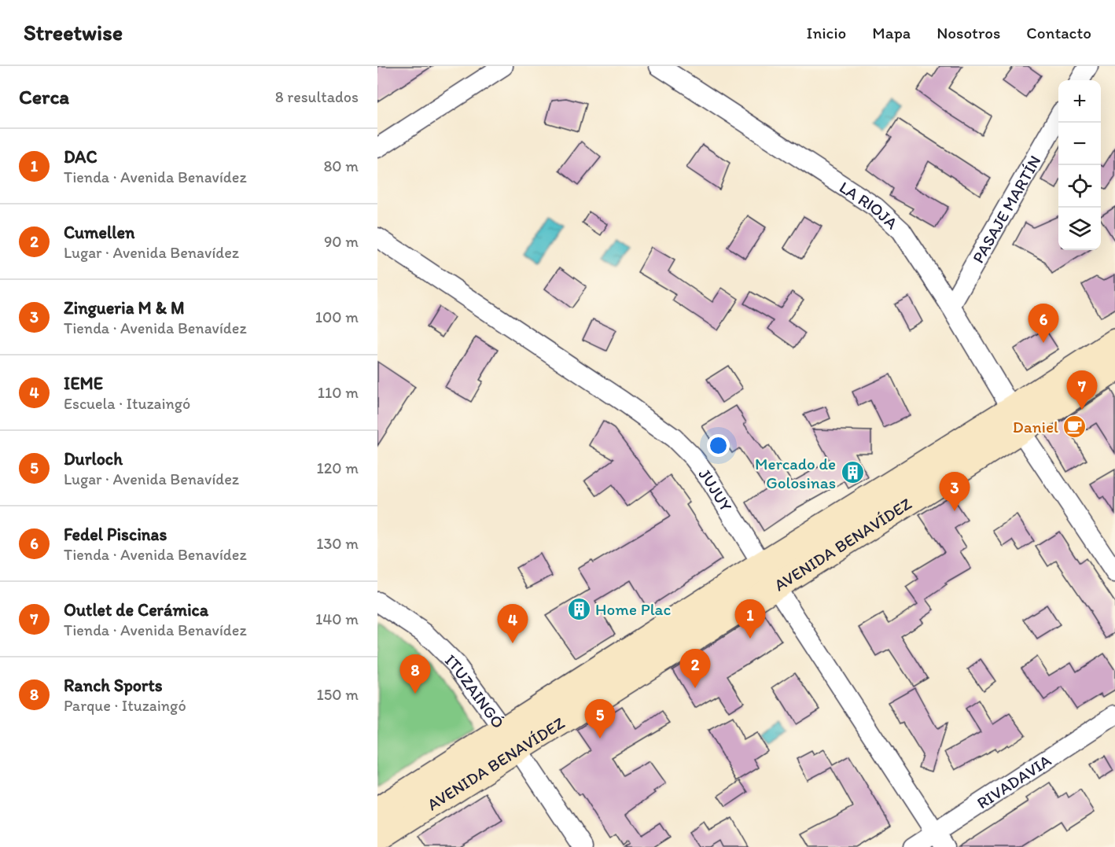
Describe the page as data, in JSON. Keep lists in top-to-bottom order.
{
  "streets": {
    "main road": ["AVENIDA BENAVÍDEZ"],
    "street": [
      "LA RIOJA",
      "PASAJE MARTÍN",
      "JUJUY",
      "ITUZAINGÓ",
      "RIVADAVIA"
    ]
  },
  "crossings": [
    ["LA RIOJA", "PASAJE MARTÍN"],
    ["LA RIOJA", "AVENIDA BENAVÍDEZ"],
    ["JUJUY", "AVENIDA BENAVÍDEZ"],
    ["JUJUY", "RIVADAVIA"],
    ["AVENIDA BENAVÍDEZ", "ITUZAINGÓ"]
  ],
  "places": {
    "cafe": ["Daniel"],
    "building": ["Mercado de Golosinas", "Home Plac"]
  },
  "page": {
    "header": "Streetwise",
    "nav": [
      "Inicio",
      "Mapa",
      "Nosotros",
      "Contacto"
    ],
    "heading": ["Cerca", "8 resultados"],
    "map_buttons": ["+", "−"],
    "list": [
      {
        "mark": "1",
        "name": "DAC",
        "note": "Tienda · Avenida Benavídez",
        "value": "80 m"
      },
      {
        "mark": "2",
        "name": "Cumellen",
        "note": "Lugar · Avenida Benavídez",
        "value": "90 m"
      },
      {
        "mark": "3",
        "name": "Zingueria M & M",
        "note": "Tienda · Avenida Benavídez",
        "value": "100 m"
      },
      {
        "mark": "4",
        "name": "IEME",
        "note": "Escuela · Ituzaingó",
        "value": "110 m"
      },
      {
        "mark": "5",
        "name": "Durloch",
        "note": "Lugar · Avenida Benavídez",
        "value": "120 m"
      },
      {
        "mark": "6",
        "name": "Fedel Piscinas",
        "note": "Tienda · Avenida Benavídez",
        "value": "130 m"
      },
      {
        "mark": "7",
        "name": "Outlet de Cerámica",
        "note": "Tienda · Avenida Benavídez",
        "value": "140 m"
      },
      {
        "mark": "8",
        "name": "Ranch Sports",
        "note": "Parque · Ituzaingó",
        "value": "150 m"
      }
    ],
    "pins": [
      "6",
      "7",
      "3",
      "1",
      "4",
      "2",
      "8",
      "5"
    ]
  }
}
